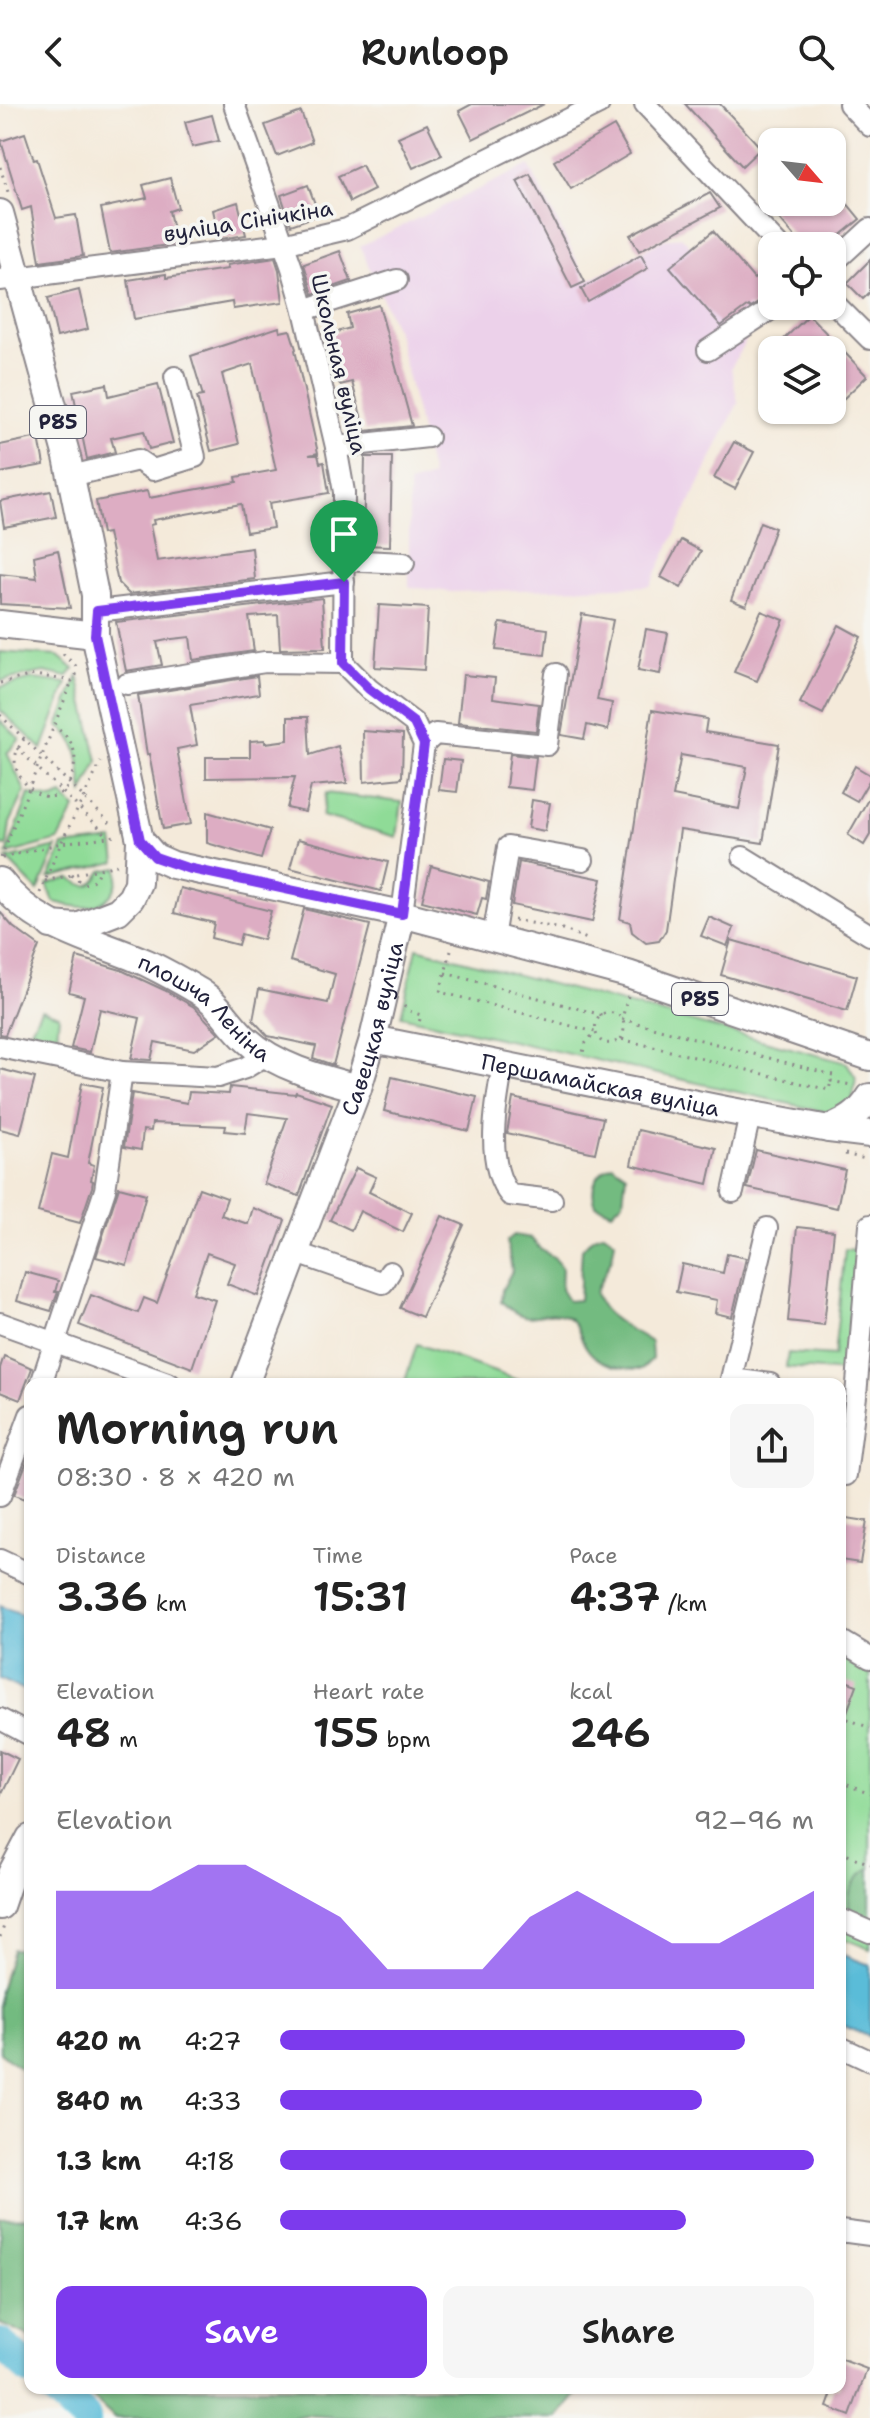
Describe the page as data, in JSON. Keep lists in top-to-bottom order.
{
  "streets": {
    "main road": [
      "Р85",
      "плошча Леніна",
      "Савецкая вуліца",
      "Першамайская вуліца"
    ],
    "street": ["вуліца Сінічкіна", "Школьная вуліца"]
  },
  "crossings": [
    ["вуліца Сінічкіна", "Школьная вуліца"],
    ["вуліца Сінічкіна", "Р85"],
    ["Р85", "плошча Леніна"],
    ["Р85", "Савецкая вуліца"],
    ["плошча Леніна", "Савецкая вуліца"],
    ["Савецкая вуліца", "Першамайская вуліца"]
  ],
  "north": "bottom right",
  "page": {
    "header": "Runloop",
    "heading": ["Morning run", "08:30 · 8 × 420 m"],
    "stats": [
      ["Distance", "3.36 km"],
      ["Time", "15:31"],
      ["Pace", "4:37 /km"],
      ["Elevation", "48 m"],
      ["Heart rate", "155 bpm"],
      ["kcal", "246"]
    ],
    "chart": ["Elevation", "92–96 m"],
    "list": [
      {
        "name": "420 m",
        "note": "4:27"
      },
      {
        "name": "840 m",
        "note": "4:33"
      },
      {
        "name": "1.3 km",
        "note": "4:18"
      },
      {
        "name": "1.7 km",
        "note": "4:36"
      }
    ],
    "buttons": ["Save", "Share"]
  }
}
